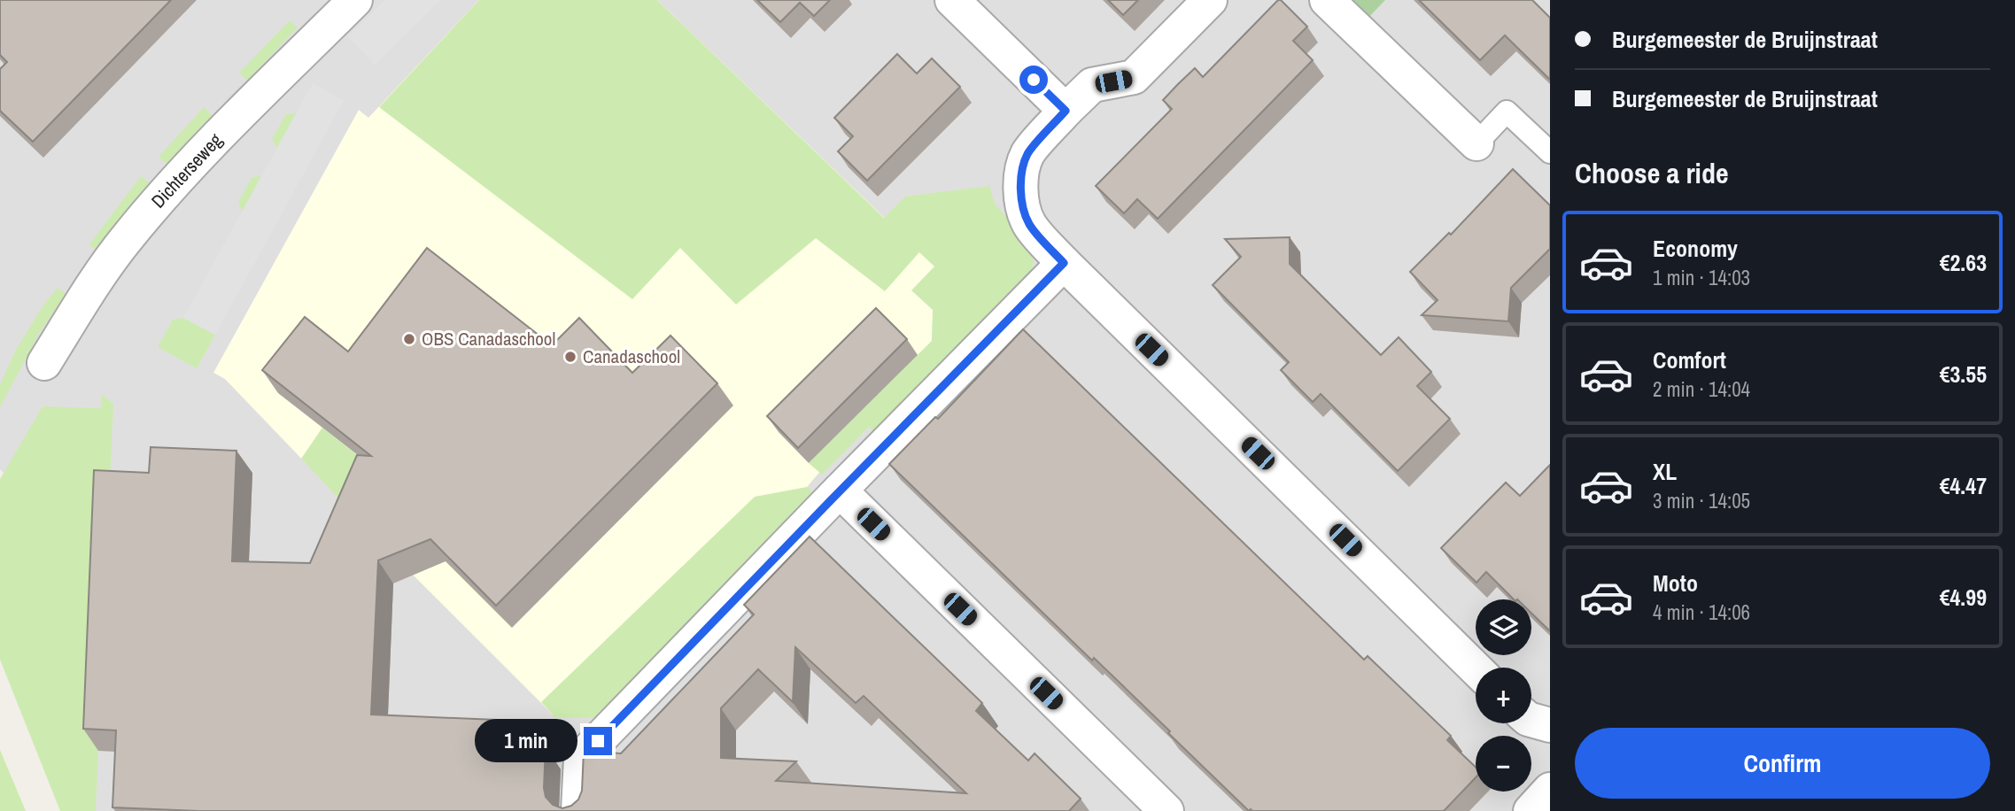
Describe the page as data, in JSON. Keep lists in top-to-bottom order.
{
  "streets": {
    "street": ["Dichterseweg"]
  },
  "places": ["OBS Canadaschool", "Canadaschool"],
  "page": {
    "banner": ["Burgemeester de Bruijnstraat", "Burgemeester de Bruijnstraat"],
    "heading": "Choose a ride",
    "list": [
      {
        "name": "Economy",
        "note": "1 min · 14:03",
        "value": "€2.63"
      },
      {
        "name": "Comfort",
        "note": "2 min · 14:04",
        "value": "€3.55"
      },
      {
        "name": "XL",
        "note": "3 min · 14:05",
        "value": "€4.47"
      },
      {
        "name": "Moto",
        "note": "4 min · 14:06",
        "value": "€4.99"
      }
    ],
    "map_buttons": ["+", "−"],
    "buttons": "Confirm",
    "bubble": "1 min"
  }
}
